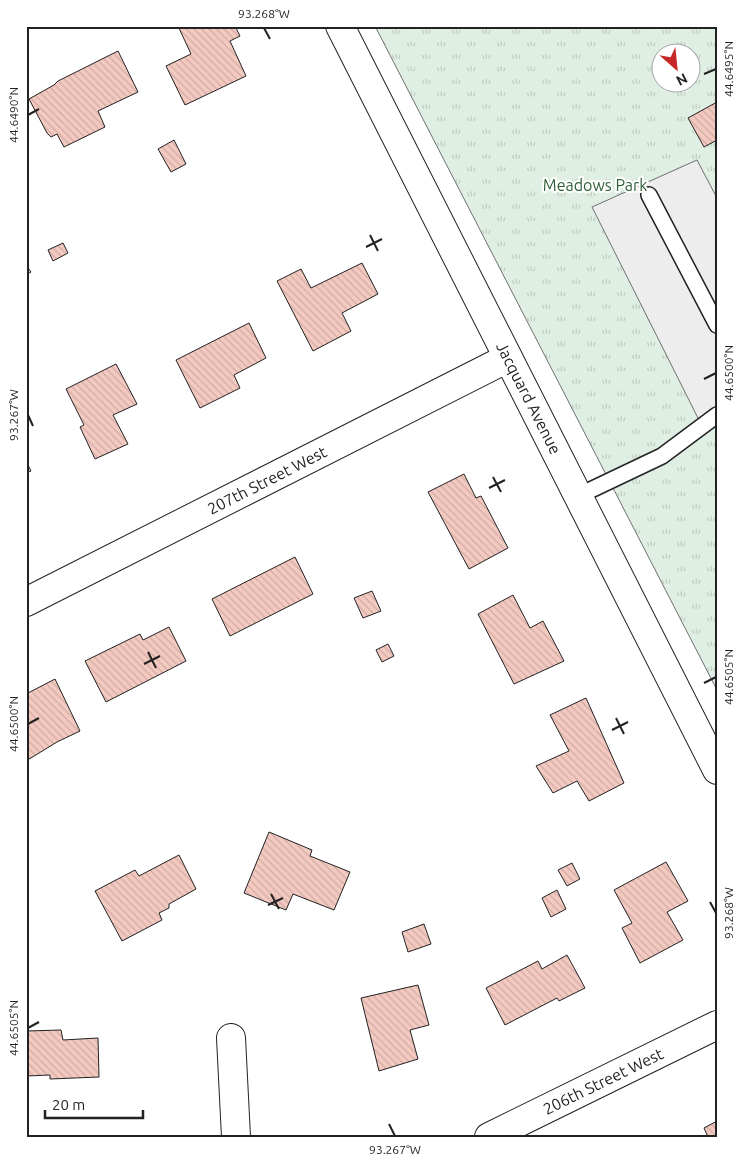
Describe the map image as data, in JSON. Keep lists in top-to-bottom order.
{
  "streets": {
    "street": ["Jacquard Avenue", "207th Street West", "206th Street West"]
  },
  "crossings": [
    ["Jacquard Avenue", "207th Street West"]
  ],
  "parks": ["Meadows Park"],
  "scale_bar": "20 m",
  "north": "bottom right",
  "coordinates": [
    "93.268°W",
    "44.6495°N",
    "44.6490°N",
    "44.6500°N",
    "93.267°W",
    "44.6505°N"
  ]
}
